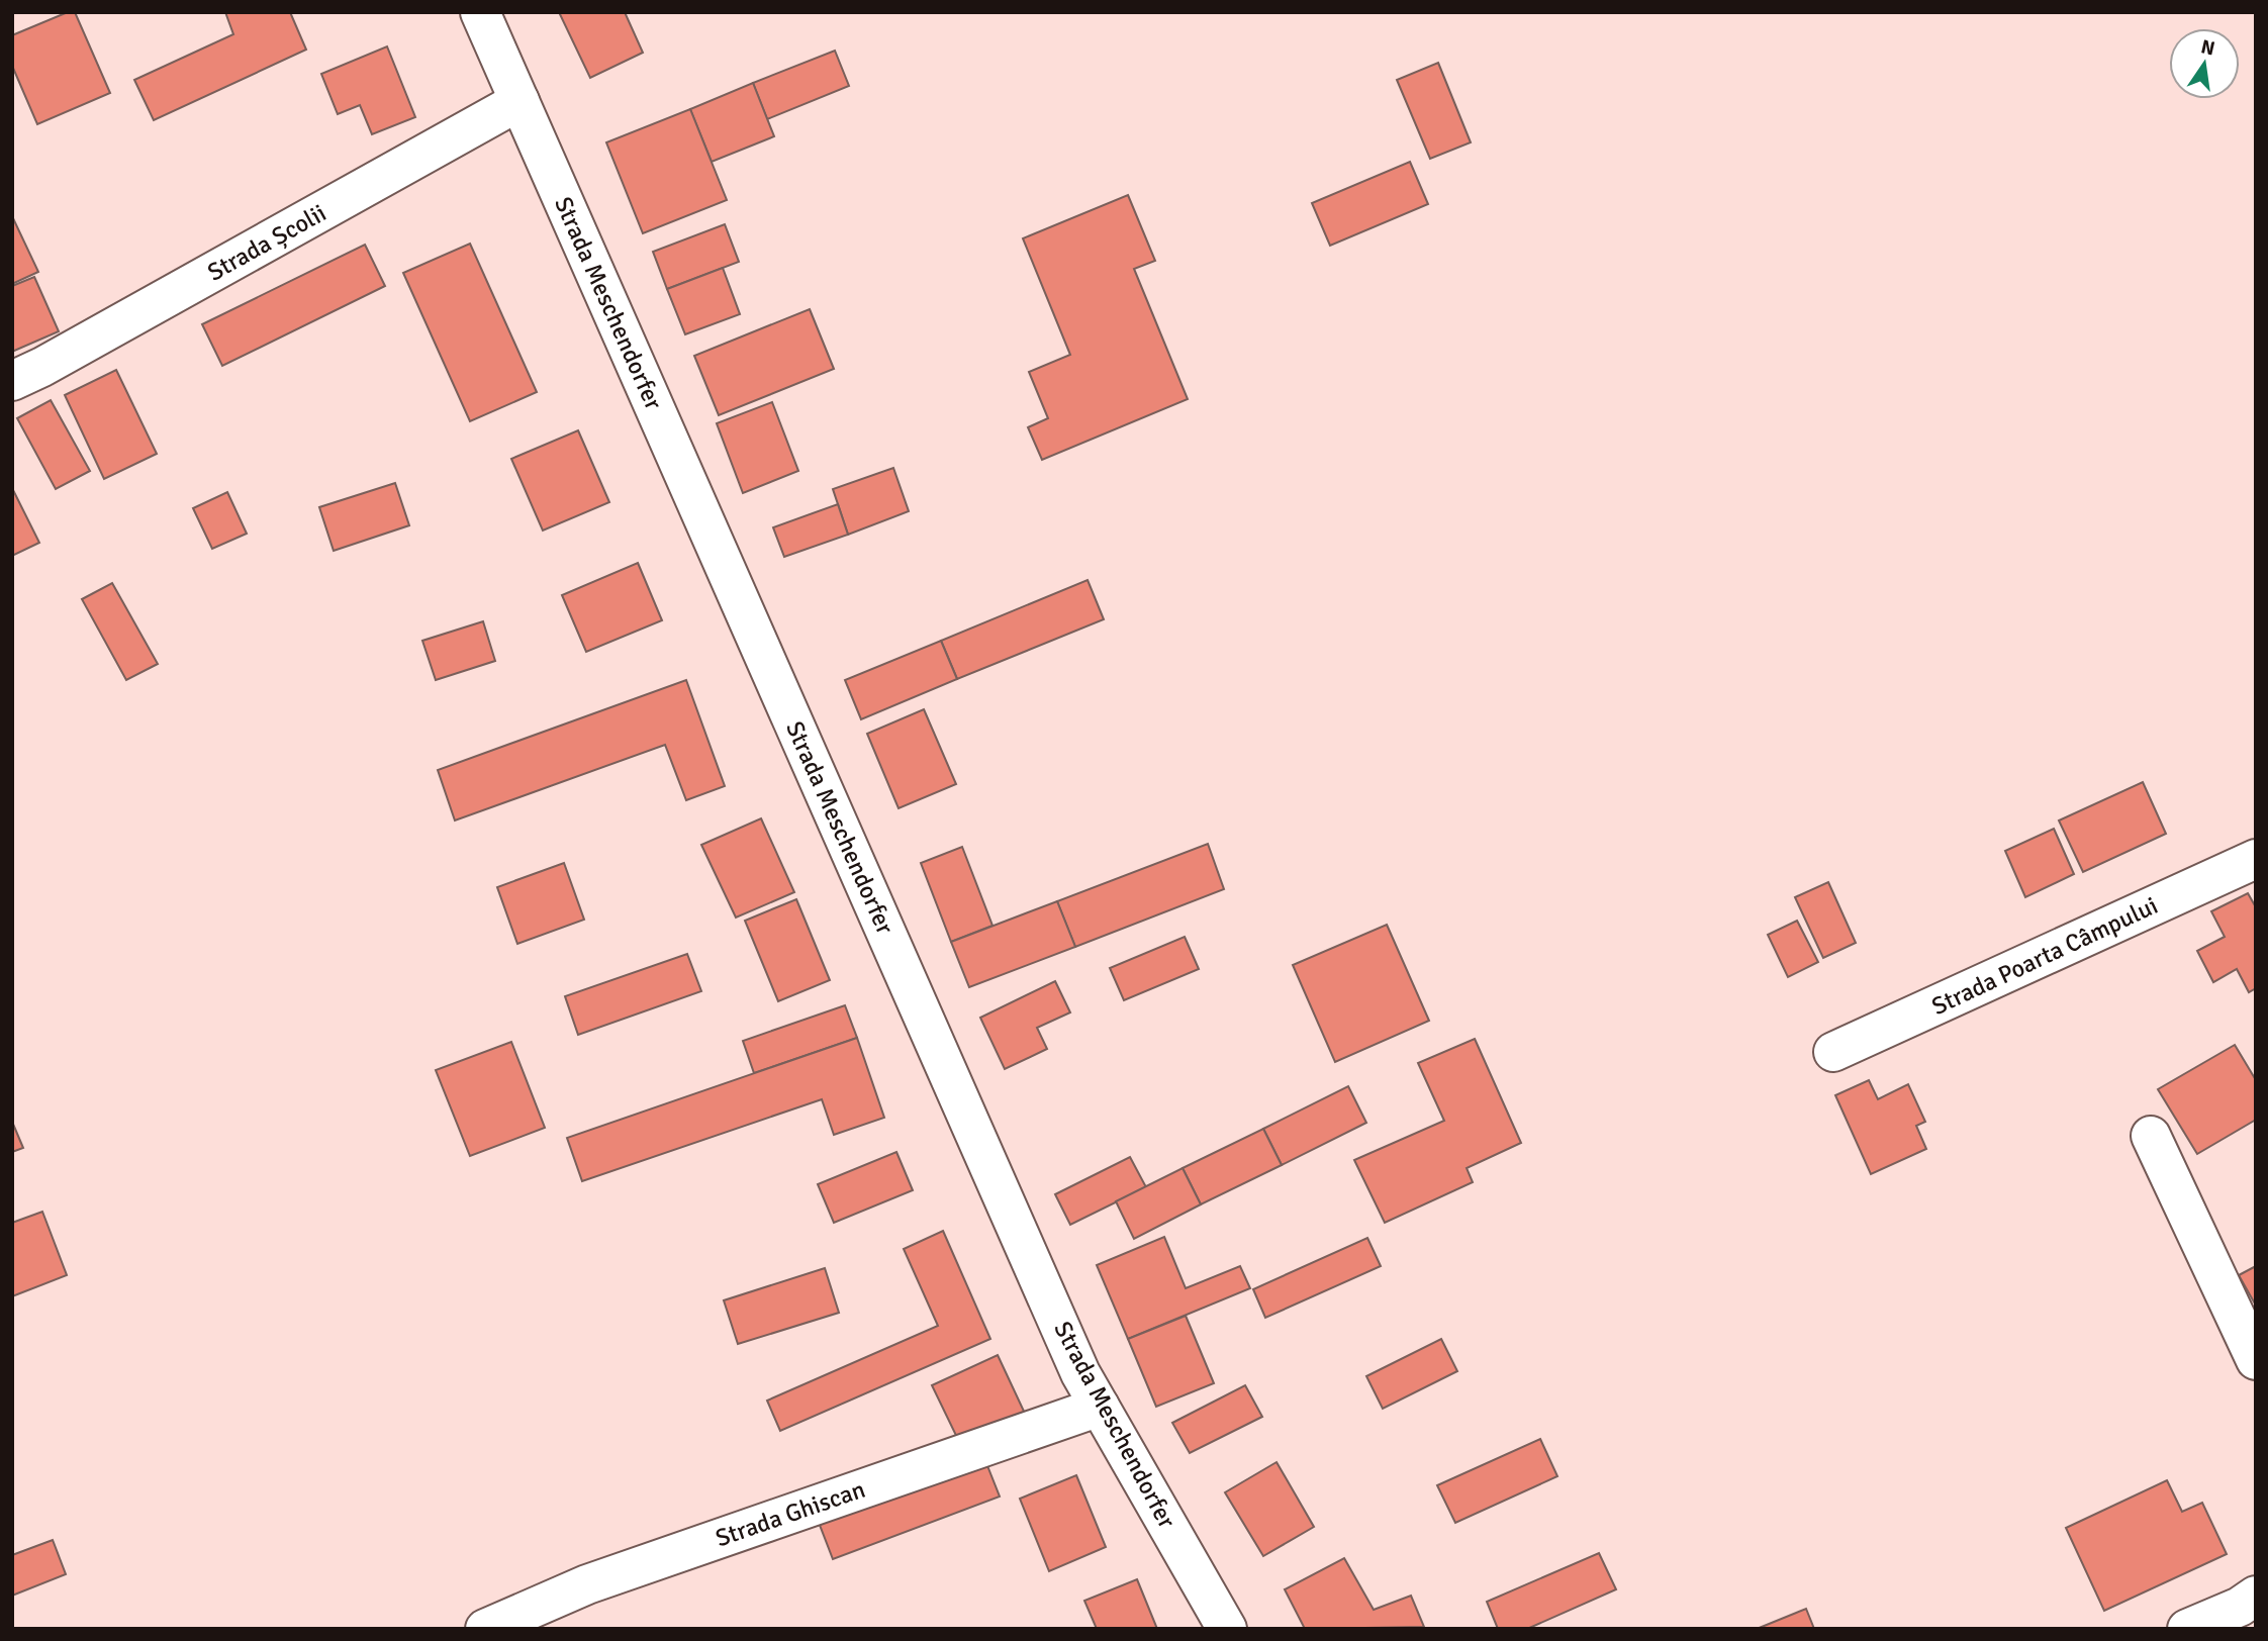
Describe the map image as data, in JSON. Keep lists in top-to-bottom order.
{
  "streets": {
    "street": [
      "Strada Școlii",
      "Strada Meschendorfer",
      "Strada Poarta Câmpului",
      "Strada Ghiscan"
    ]
  },
  "crossings": [
    ["Strada Școlii", "Strada Meschendorfer"],
    ["Strada Meschendorfer", "Strada Ghiscan"]
  ],
  "north": "top"
}
